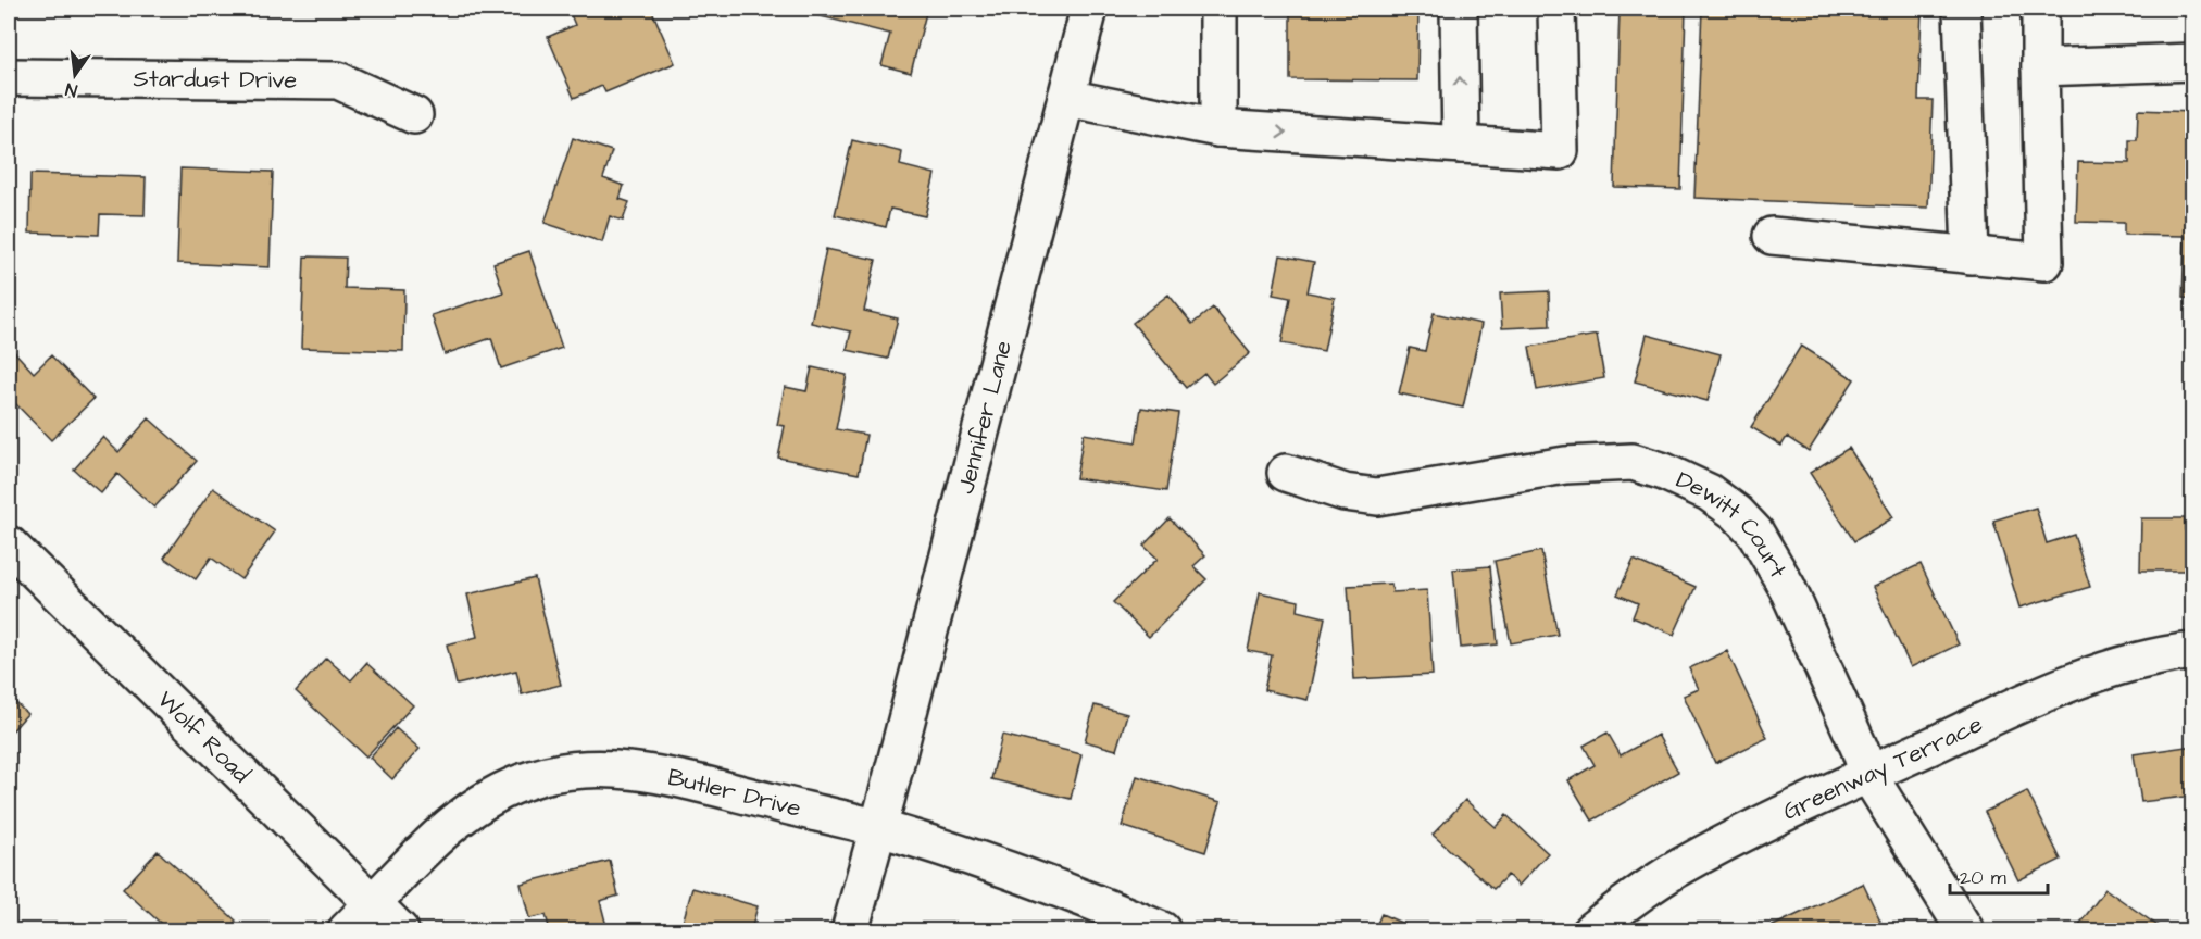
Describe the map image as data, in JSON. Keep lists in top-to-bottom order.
{
  "streets": {
    "street": [
      "Stardust Drive",
      "Jennifer Lane",
      "Dewitt Court",
      "Wolf Road",
      "Greenway Terrace",
      "Butler Drive"
    ]
  },
  "crossings": [
    ["Jennifer Lane", "Butler Drive"],
    ["Dewitt Court", "Greenway Terrace"],
    ["Wolf Road", "Butler Drive"]
  ],
  "scale_bar": "20 m",
  "north": "bottom"
}
